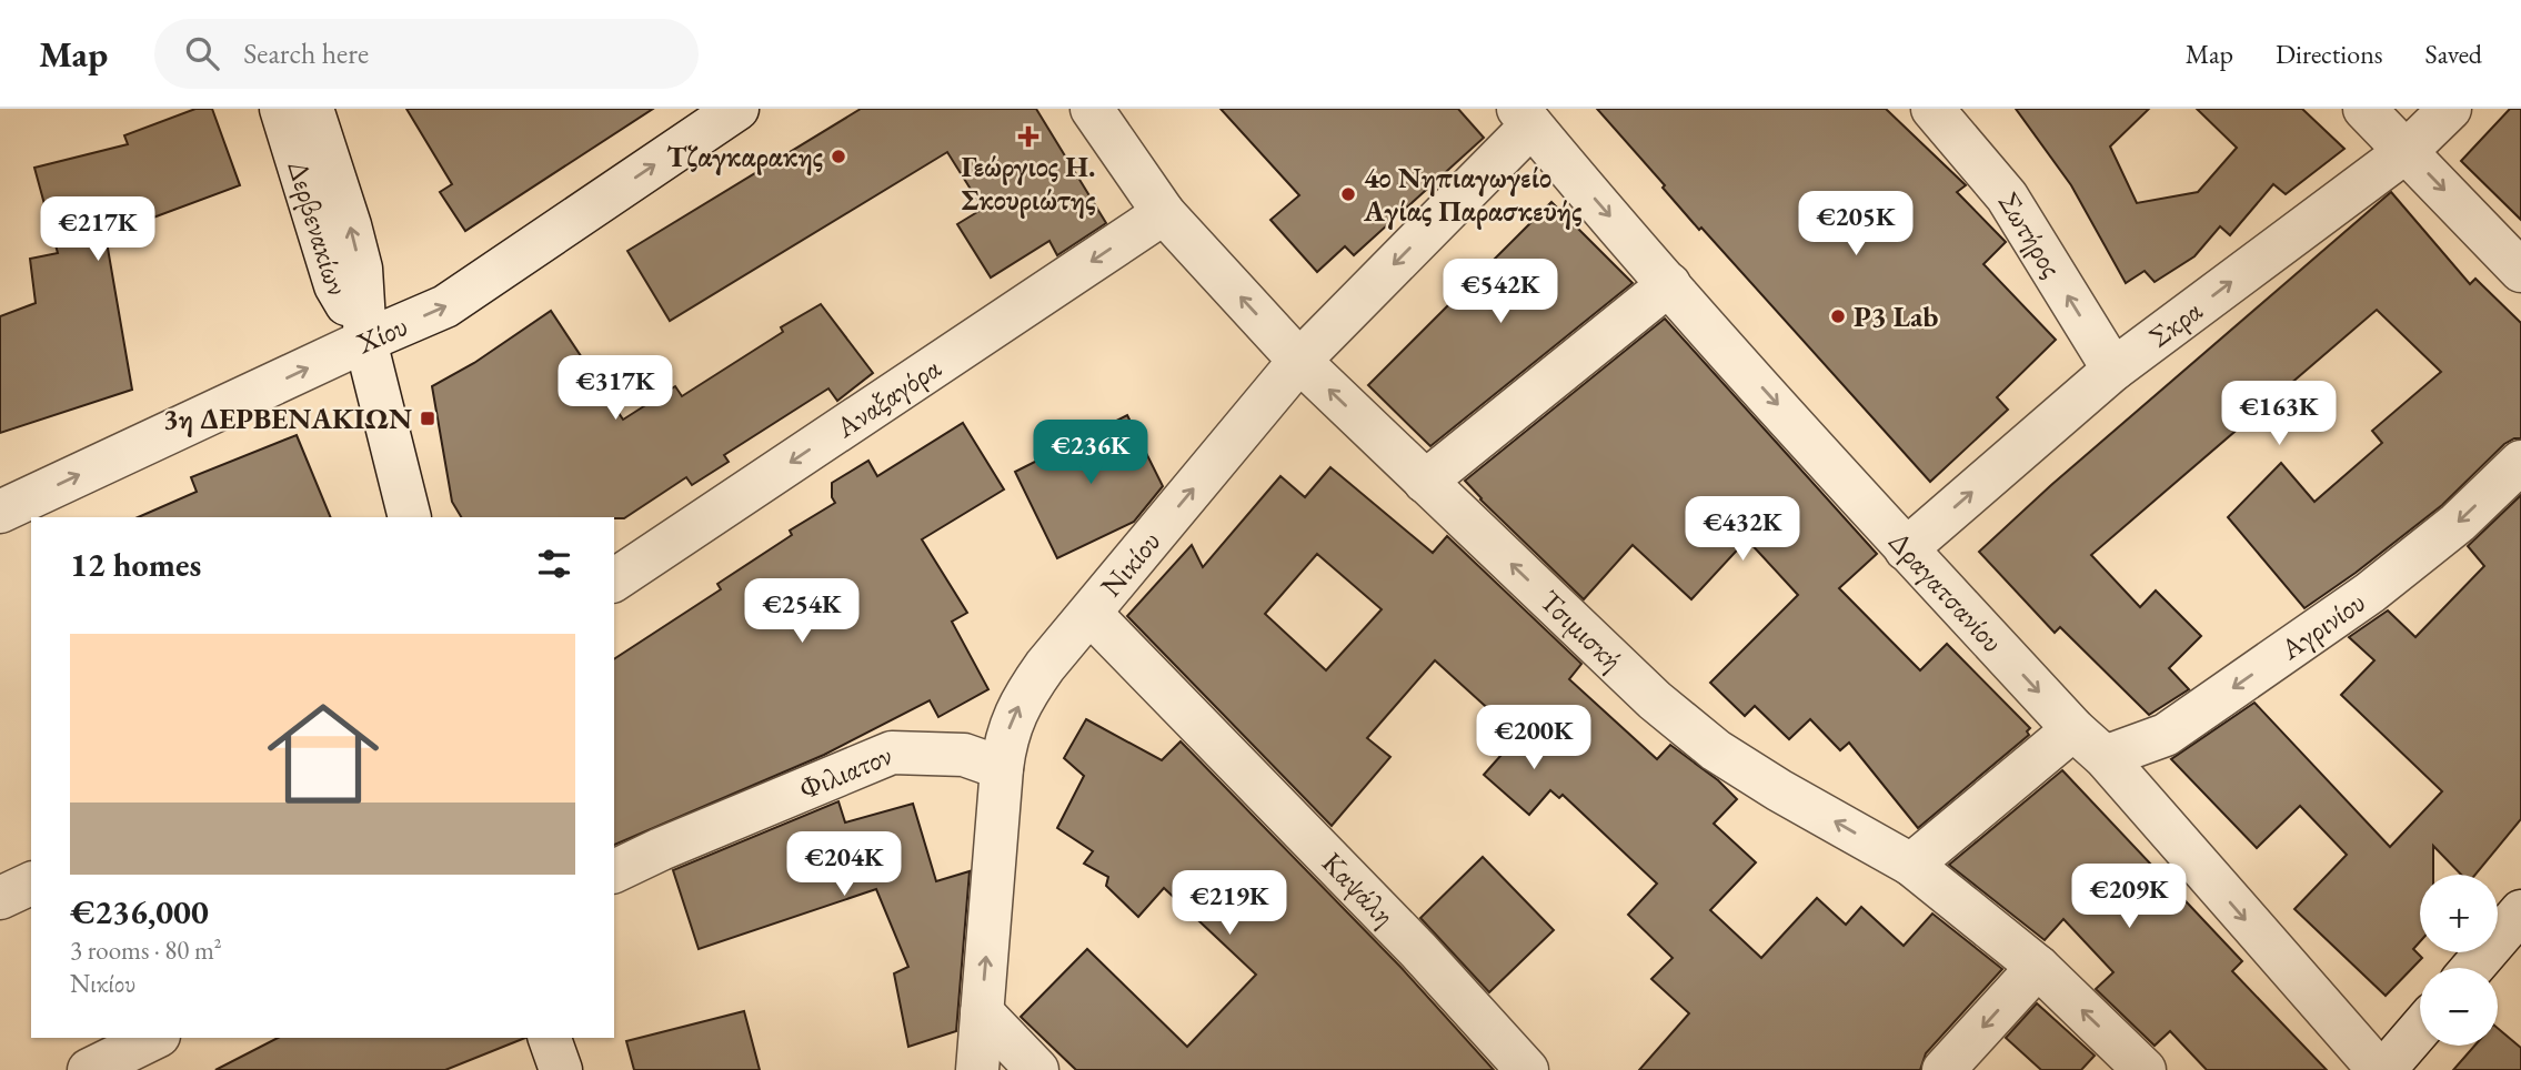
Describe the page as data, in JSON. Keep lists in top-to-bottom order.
{
  "streets": {
    "street": [
      "Δερβενακίων",
      "Σωτήρος",
      "Σκρα",
      "Χίου",
      "Αναξαγόρα",
      "Νικίου",
      "Δραγατσανίου",
      "Αγρινίου",
      "Τσιμισκή",
      "Φιλιατον",
      "Καψάλη"
    ]
  },
  "crossings": [
    ["Δερβενακίων", "Χίου"],
    ["Σωτήρος", "Σκρα"],
    ["Σκρα", "Δραγατσανίου"],
    ["Αναξαγόρα", "Τσιμισκή"],
    ["Νικίου", "Δραγατσανίου"],
    ["Νικίου", "Τσιμισκή"],
    ["Νικίου", "Φιλιατον"],
    ["Νικίου", "Καψάλη"],
    ["Δραγατσανίου", "Αγρινίου"],
    ["Αγρινίου", "Τσιμισκή"]
  ],
  "one_way": [
    "Σωτήρος",
    "Σκρα",
    "Χίου",
    "Αναξαγόρα",
    "Δραγατσανίου",
    "Αγρινίου",
    "Τσιμισκή"
  ],
  "places": {
    "health": ["Γεώργιος Η. Σκουριώτης"],
    "other": ["Τζαγκαρακης", "4ο Νηπιαγωγείο Αγίας Παρασκευής", "P3 Lab"],
    "transit": ["3η ΔΕΡΒΕΝΑΚΙΩΝ"]
  },
  "page": {
    "header": "Map",
    "search": "Search here",
    "nav": ["Map", "Directions", "Saved"],
    "price": [
      "€205K",
      "€217K",
      "€542K",
      "€317K",
      "€163K",
      "€236K",
      "€432K",
      "€254K",
      "€200K",
      "€204K",
      "€209K",
      "€219K"
    ],
    "heading": "12 homes",
    "list": [
      {
        "name": "€236,000",
        "note": "3 rooms · 80 m² · Νικίου"
      }
    ],
    "map_buttons": ["+", "−"]
  }
}
